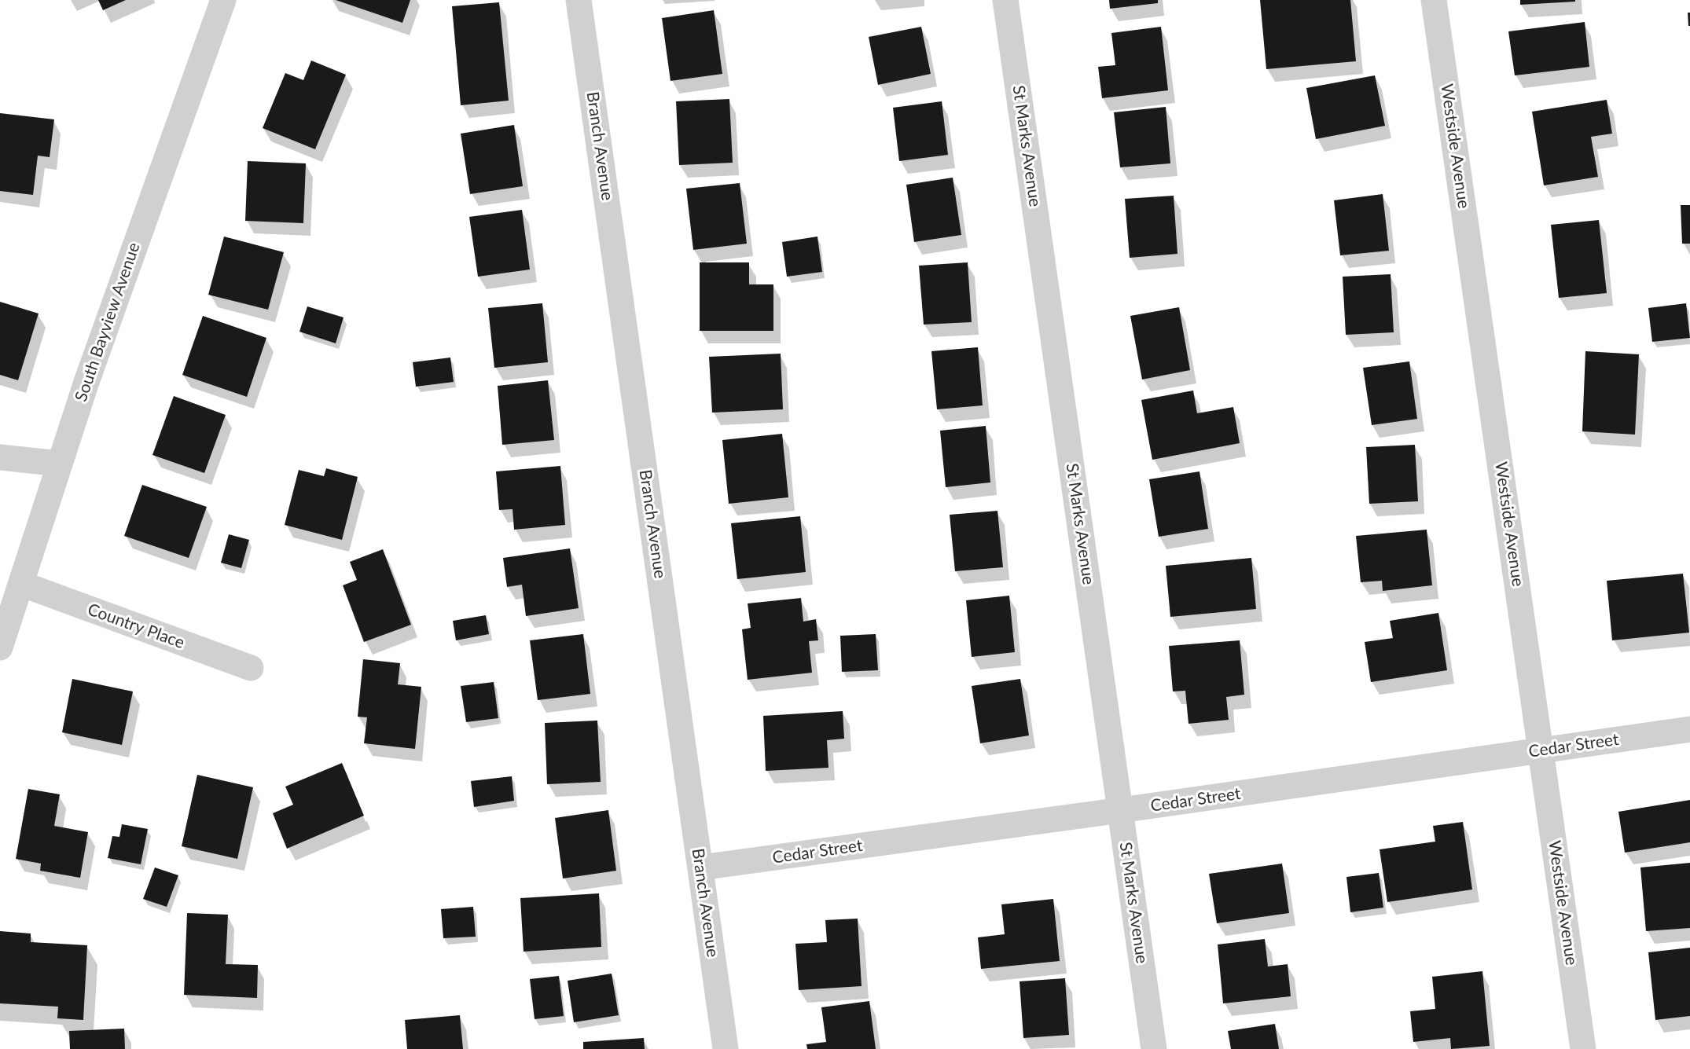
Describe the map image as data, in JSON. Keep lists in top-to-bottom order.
{
  "streets": {
    "street": [
      "Branch Avenue",
      "St Marks Avenue",
      "Westside Avenue",
      "South Bayview Avenue",
      "Country Place",
      "Cedar Street"
    ]
  },
  "crossings": [
    ["Branch Avenue", "Cedar Street"],
    ["St Marks Avenue", "Cedar Street"],
    ["Westside Avenue", "Cedar Street"],
    ["South Bayview Avenue", "Country Place"]
  ]
}
